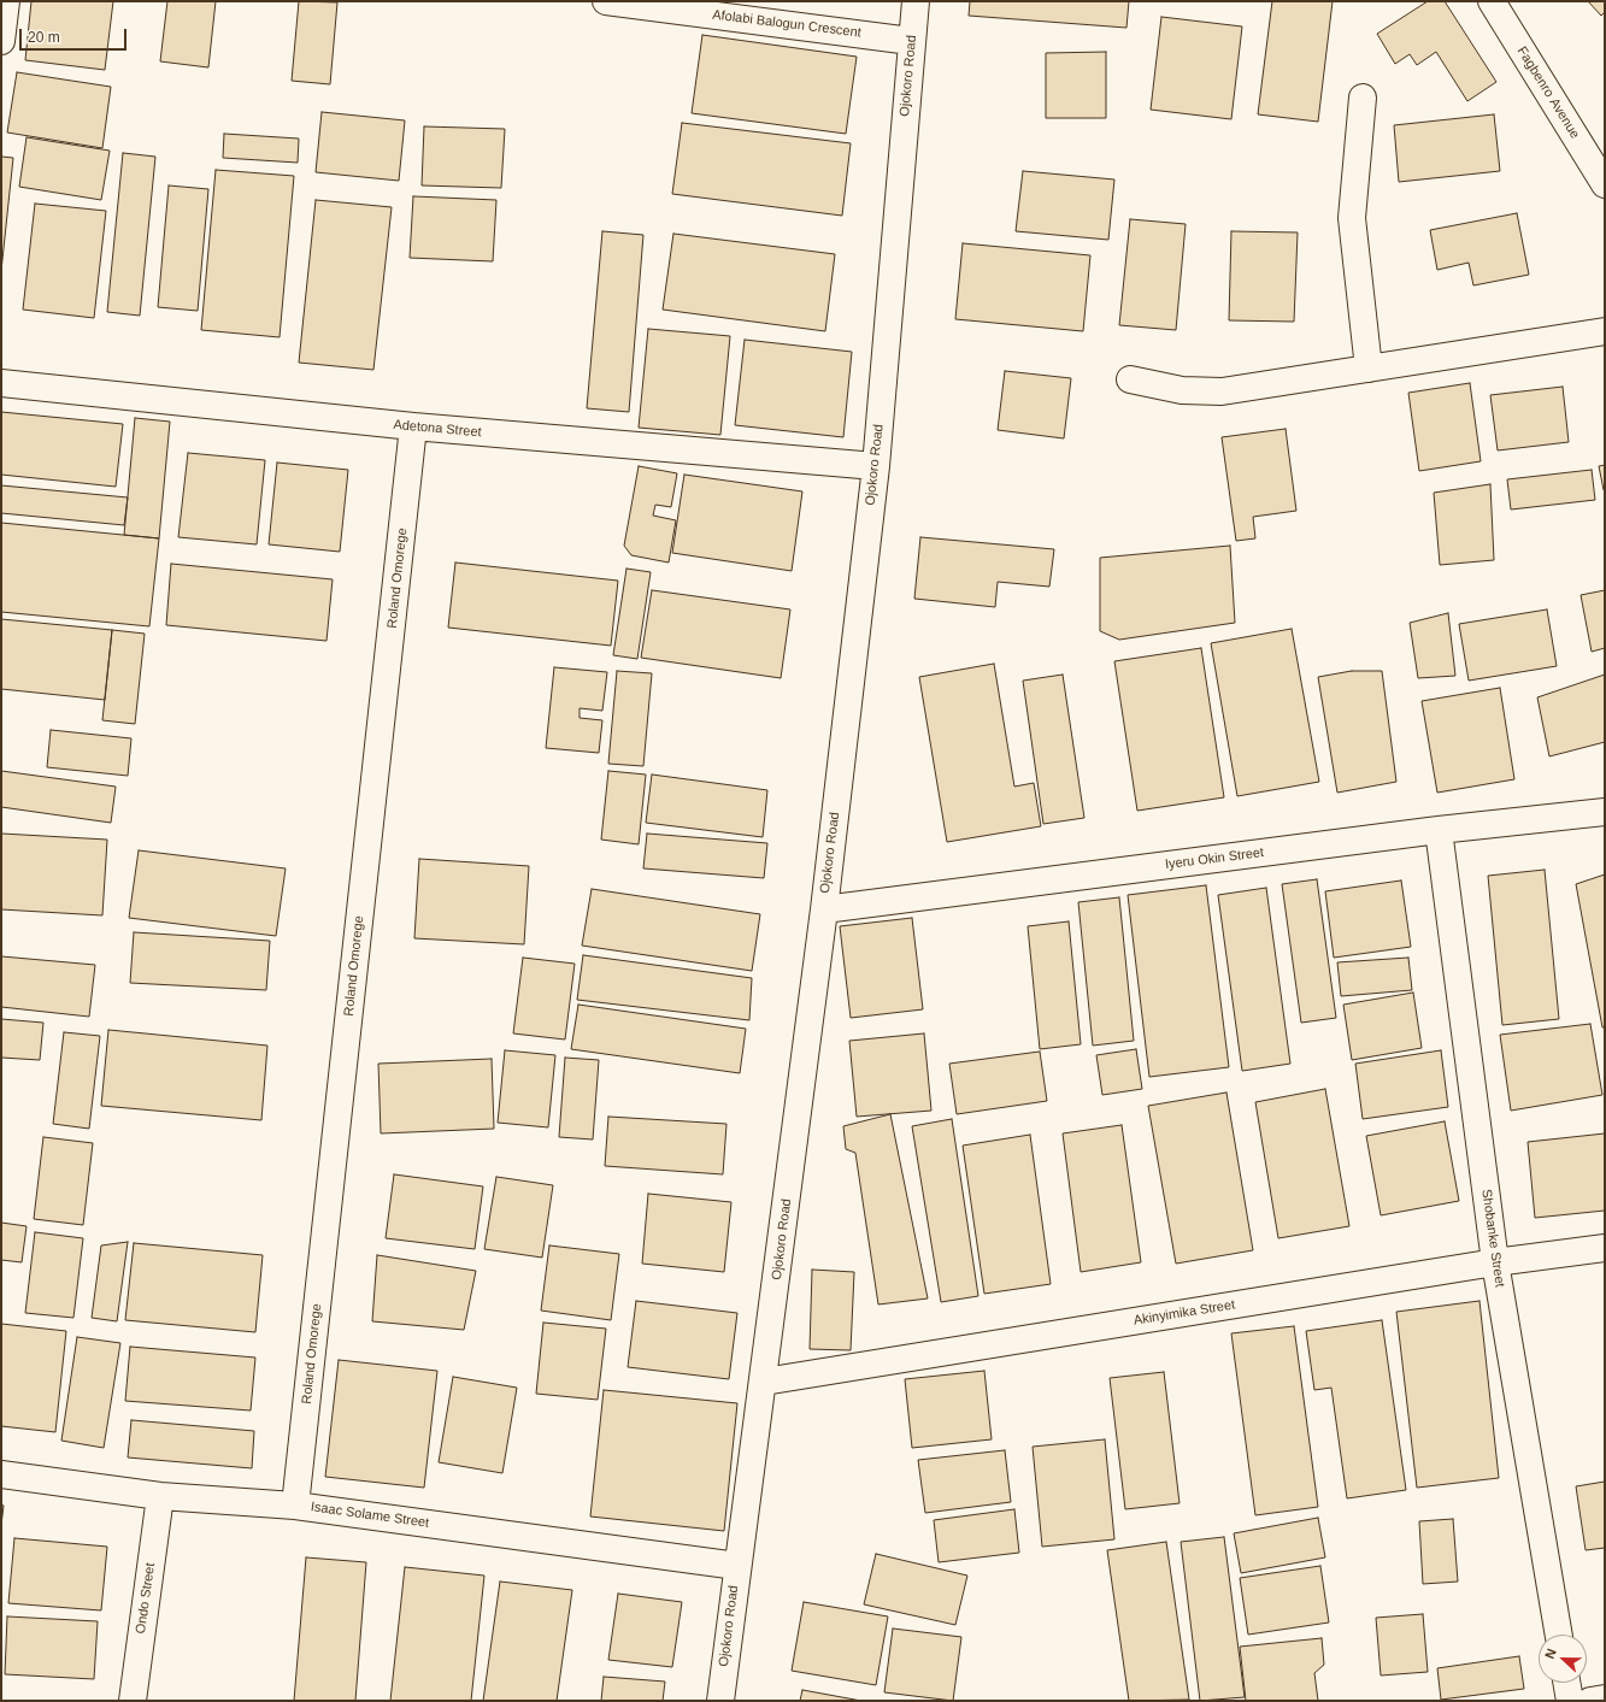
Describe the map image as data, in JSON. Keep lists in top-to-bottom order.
{
  "streets": {
    "street": [
      "Afolabi Balogun Crescent",
      "Ojokoro Road",
      "Fagbenro Avenue",
      "Adetona Street",
      "Roland Omorege",
      "Iyeru Okin Street",
      "Shobanke Street",
      "Akinyimika Street",
      "Isaac Solame Street",
      "Ondo Street"
    ]
  },
  "crossings": [
    ["Afolabi Balogun Crescent", "Ojokoro Road"],
    ["Ojokoro Road", "Adetona Street"],
    ["Ojokoro Road", "Iyeru Okin Street"],
    ["Ojokoro Road", "Akinyimika Street"],
    ["Ojokoro Road", "Isaac Solame Street"],
    ["Adetona Street", "Roland Omorege"],
    ["Roland Omorege", "Isaac Solame Street"],
    ["Iyeru Okin Street", "Shobanke Street"],
    ["Shobanke Street", "Akinyimika Street"],
    ["Isaac Solame Street", "Ondo Street"]
  ],
  "scale_bar": "20 m",
  "north": "left"
}
